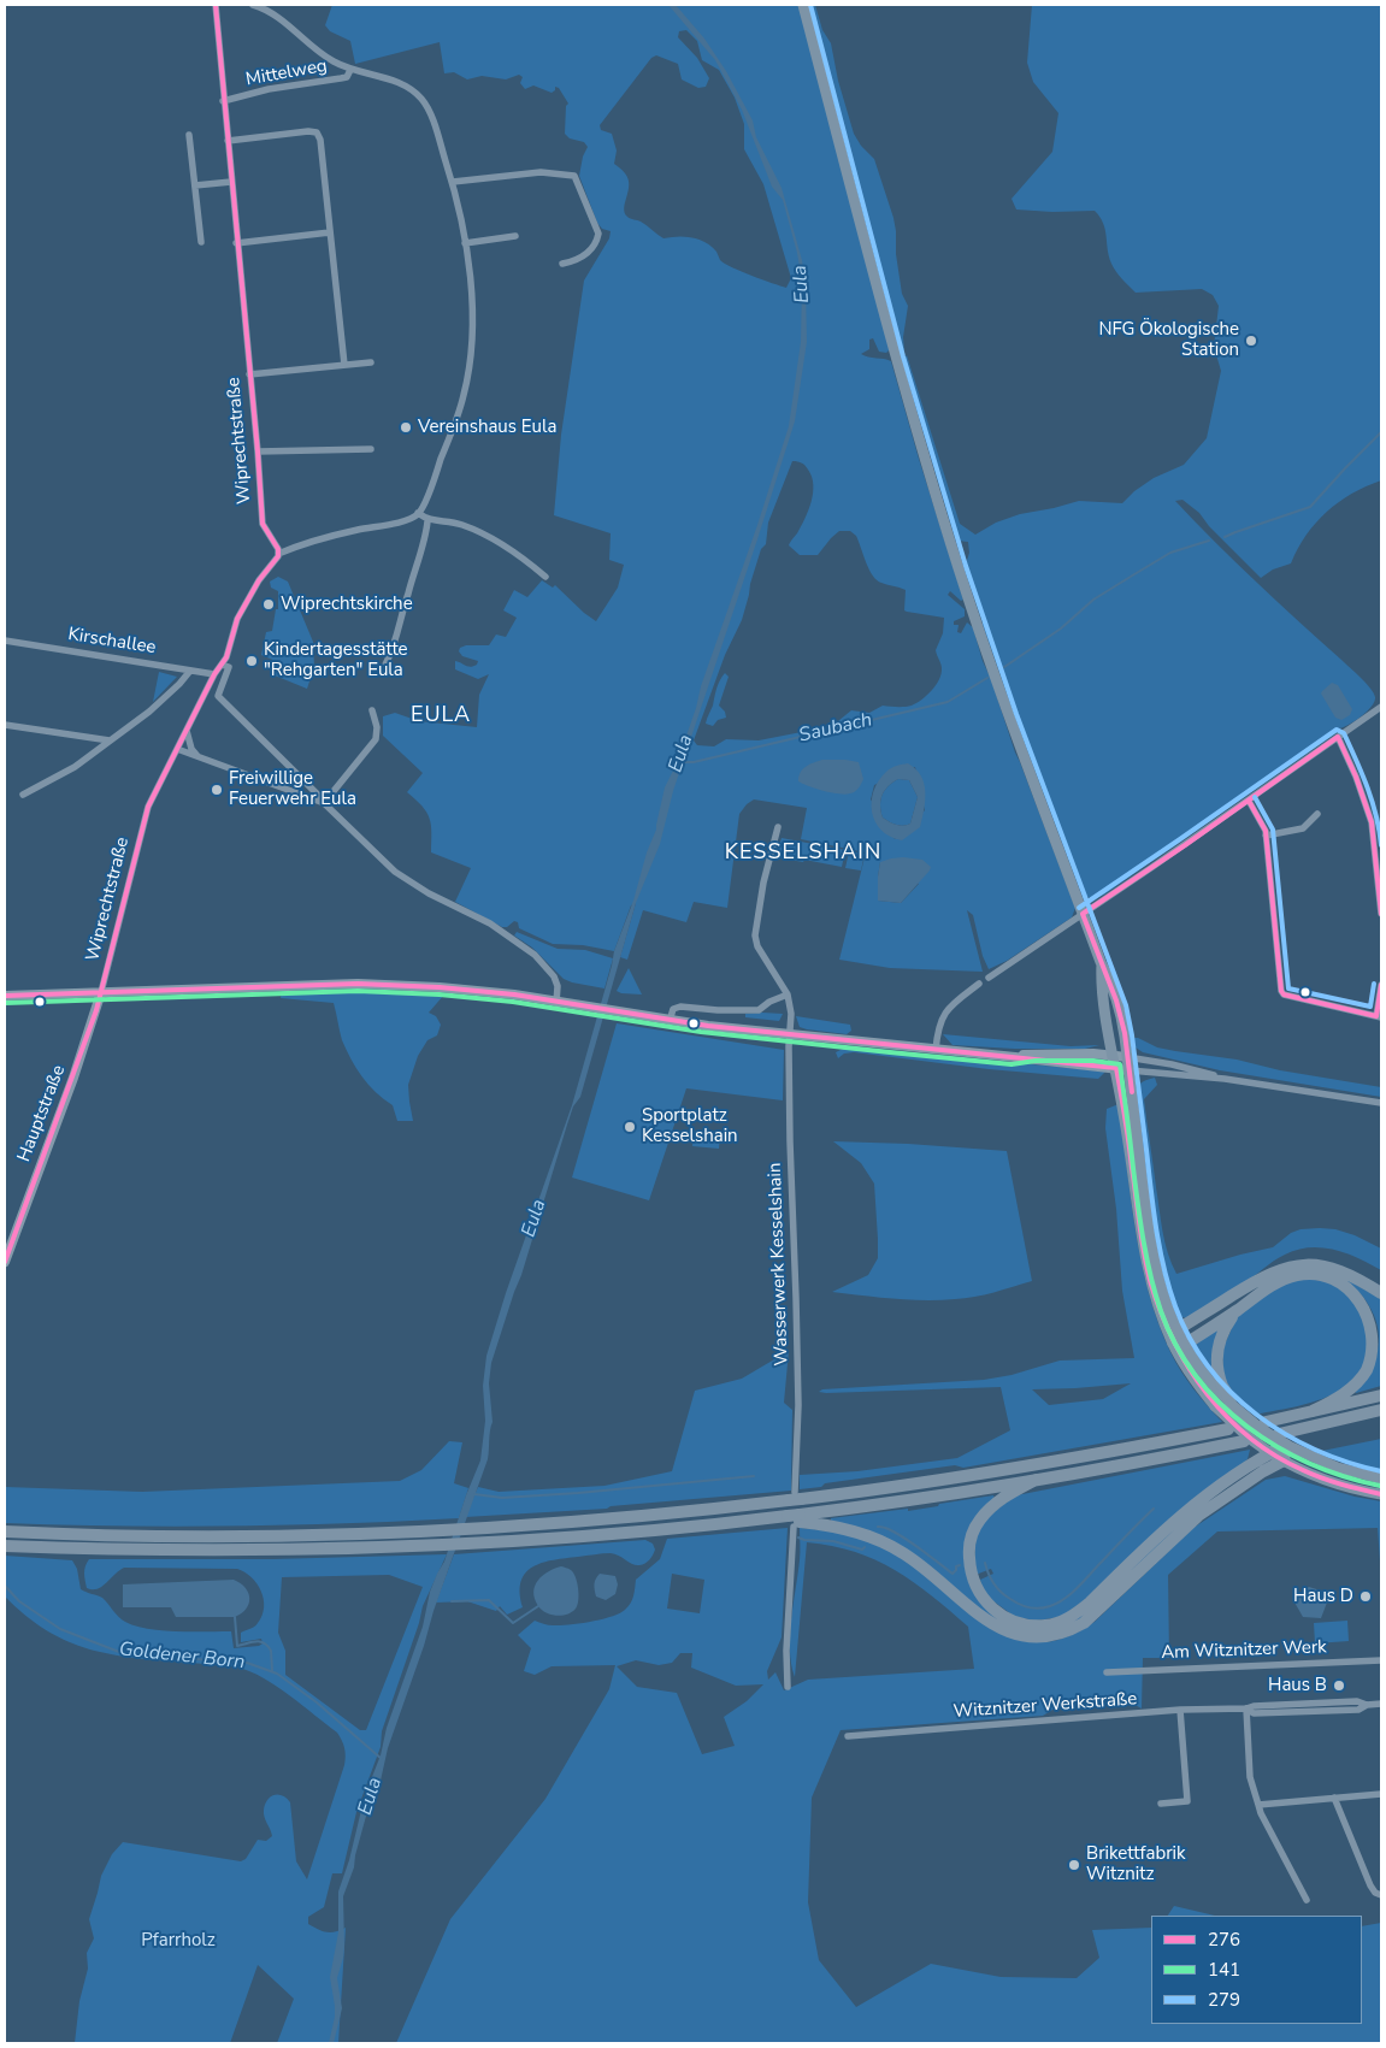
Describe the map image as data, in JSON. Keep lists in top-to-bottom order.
{
  "streets": {
    "main road": ["Hauptstraße"],
    "street": [
      "Mittelweg",
      "Wiprechtstraße",
      "Kirschallee",
      "Wasserwerk Kesselshain",
      "Am Witznitzer Werk",
      "Witznitzer Werkstraße"
    ]
  },
  "crossings": [
    ["Mittelweg", "Wiprechtstraße"],
    ["Wiprechtstraße", "Kirschallee"],
    ["Wiprechtstraße", "Hauptstraße"]
  ],
  "districts": ["EULA", "KESSELSHAIN"],
  "water": ["Eula", "Saubach", "Goldener Born"],
  "parks": ["Pfarrholz"],
  "places": [
    "NFG Ökologische Station",
    "Vereinshaus Eula",
    "Wiprechtskirche",
    "Kindertagesstätte \"Rehgarten\" Eula",
    "Freiwillige Feuerwehr Eula",
    "Sportplatz Kesselshain",
    "Haus D",
    "Haus B",
    "Brikettfabrik Witznitz"
  ],
  "lines": ["transit line 276", "transit line 279", "transit line 141"],
  "legend": ["276", "141", "279"]
}
